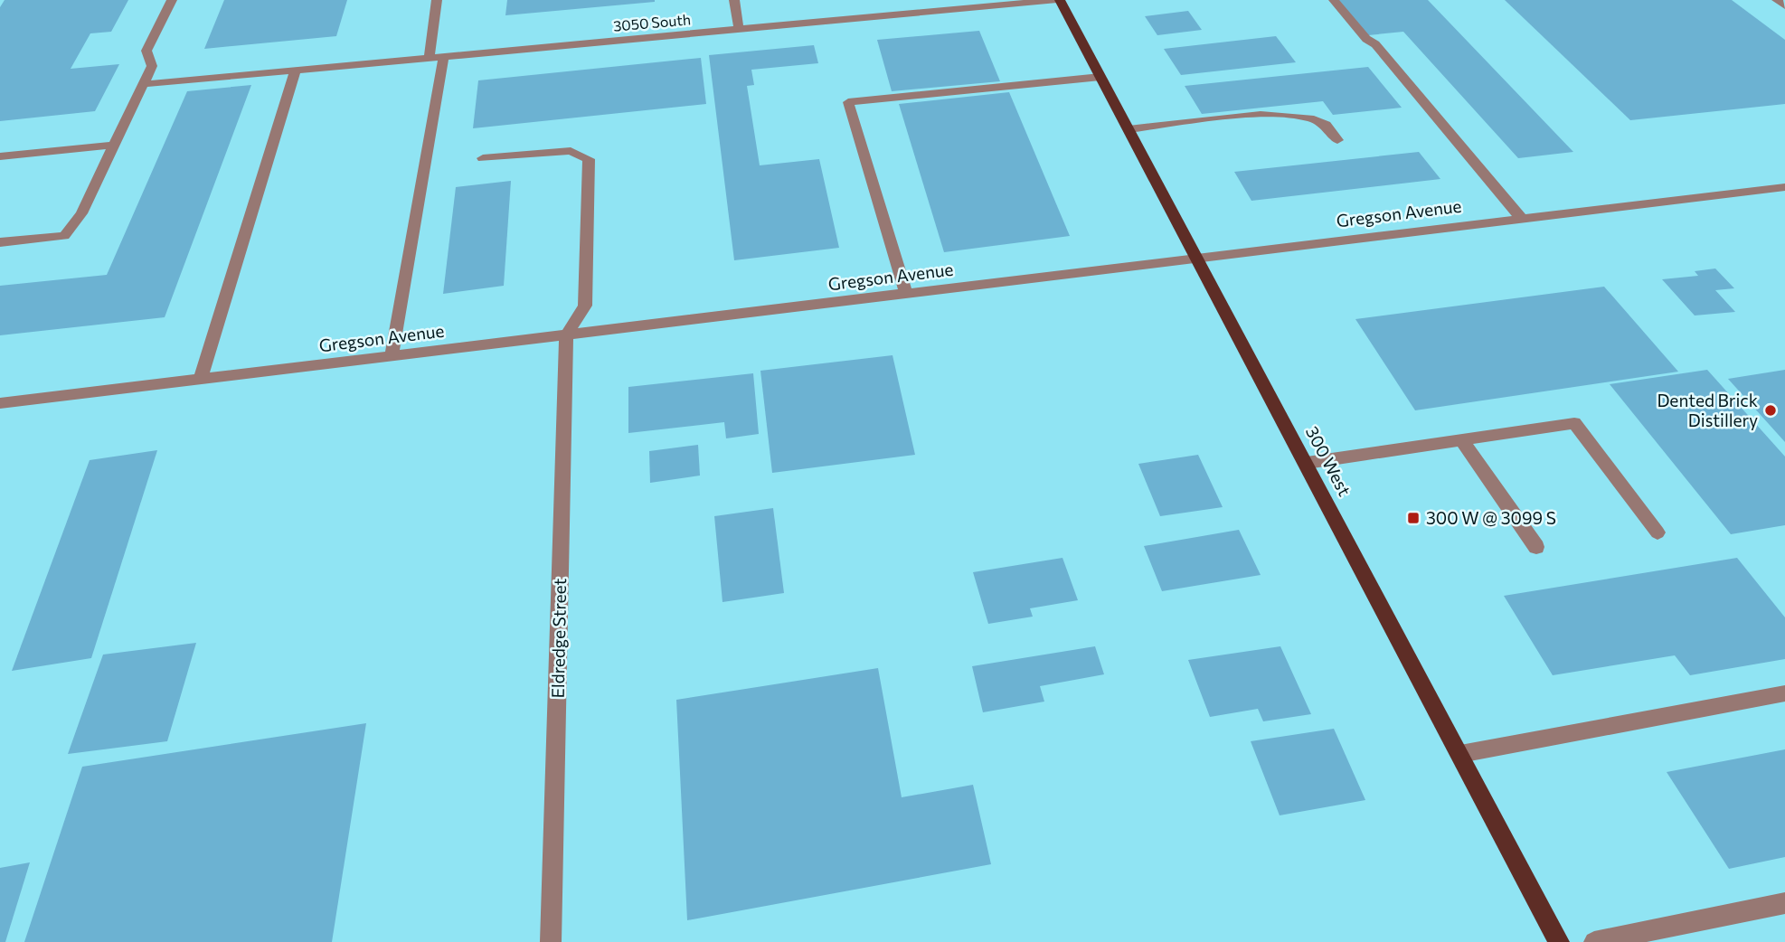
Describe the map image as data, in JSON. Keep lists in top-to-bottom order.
{
  "streets": {
    "main road": ["300 West"],
    "street": ["3050 South", "Gregson Avenue", "Eldredge Street"]
  },
  "crossings": [
    ["3050 South", "300 West"],
    ["Gregson Avenue", "300 West"],
    ["Gregson Avenue", "Eldredge Street"]
  ],
  "places": {
    "other": ["Dented Brick Distillery"],
    "transit": ["300 W @ 3099 S"]
  }
}
